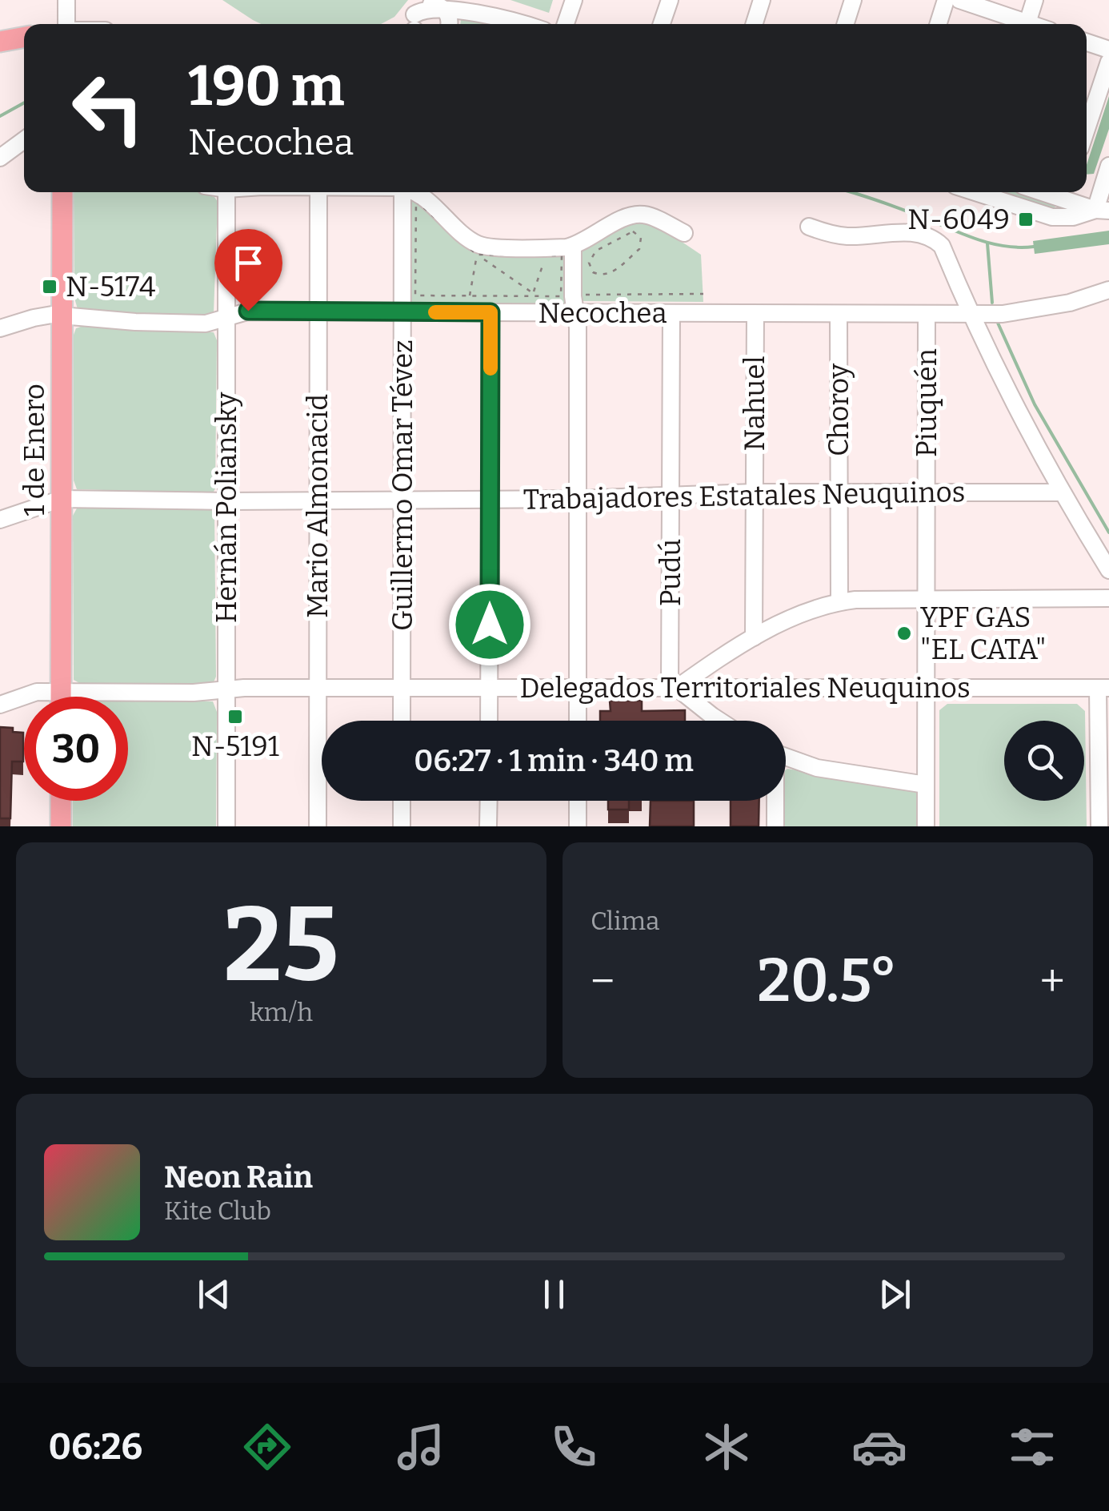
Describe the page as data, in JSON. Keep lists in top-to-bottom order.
{
  "streets": {
    "main road": ["1 de Enero"],
    "street": [
      "Necochea",
      "Piuquén",
      "Nahuel",
      "Choroy",
      "Guillermo Omar Tévez",
      "Trabajadores Estatales Neuquinos",
      "Mario Almonacid",
      "Hernán Poliansky",
      "Pudú",
      "Delegados Territoriales Neuquinos"
    ]
  },
  "crossings": [
    ["Necochea", "Piuquén"],
    ["Necochea", "Nahuel"],
    ["Necochea", "Choroy"],
    ["Necochea", "1 de Enero"],
    ["Necochea", "Guillermo Omar Tévez"],
    ["Necochea", "Mario Almonacid"],
    ["Necochea", "Hernán Poliansky"],
    ["Necochea", "Pudú"],
    ["Piuquén", "Trabajadores Estatales Neuquinos"],
    ["Piuquén", "Delegados Territoriales Neuquinos"],
    ["Nahuel", "Trabajadores Estatales Neuquinos"],
    ["Choroy", "Trabajadores Estatales Neuquinos"],
    ["1 de Enero", "Trabajadores Estatales Neuquinos"],
    ["1 de Enero", "Delegados Territoriales Neuquinos"],
    ["Guillermo Omar Tévez", "Trabajadores Estatales Neuquinos"],
    ["Guillermo Omar Tévez", "Delegados Territoriales Neuquinos"],
    ["Trabajadores Estatales Neuquinos", "Mario Almonacid"],
    ["Trabajadores Estatales Neuquinos", "Hernán Poliansky"],
    ["Trabajadores Estatales Neuquinos", "Pudú"],
    ["Mario Almonacid", "Delegados Territoriales Neuquinos"],
    ["Hernán Poliansky", "Delegados Territoriales Neuquinos"],
    ["Pudú", "Delegados Territoriales Neuquinos"]
  ],
  "places": {
    "transit": ["N-6049", "N-5174", "N-5191"],
    "other": ["YPF GAS \"EL CATA\""]
  },
  "page": {
    "turn": ["190 m", "Necochea"],
    "limit": "30",
    "trip": "06:27 · 1 min · 340 m",
    "tile": [
      ["25", "km/h"],
      "Clima"
    ],
    "heat": ["−", "20.5°", "+"],
    "song": ["Neon Rain", "Kite Club"],
    "tabs": "06:26"
  }
}
